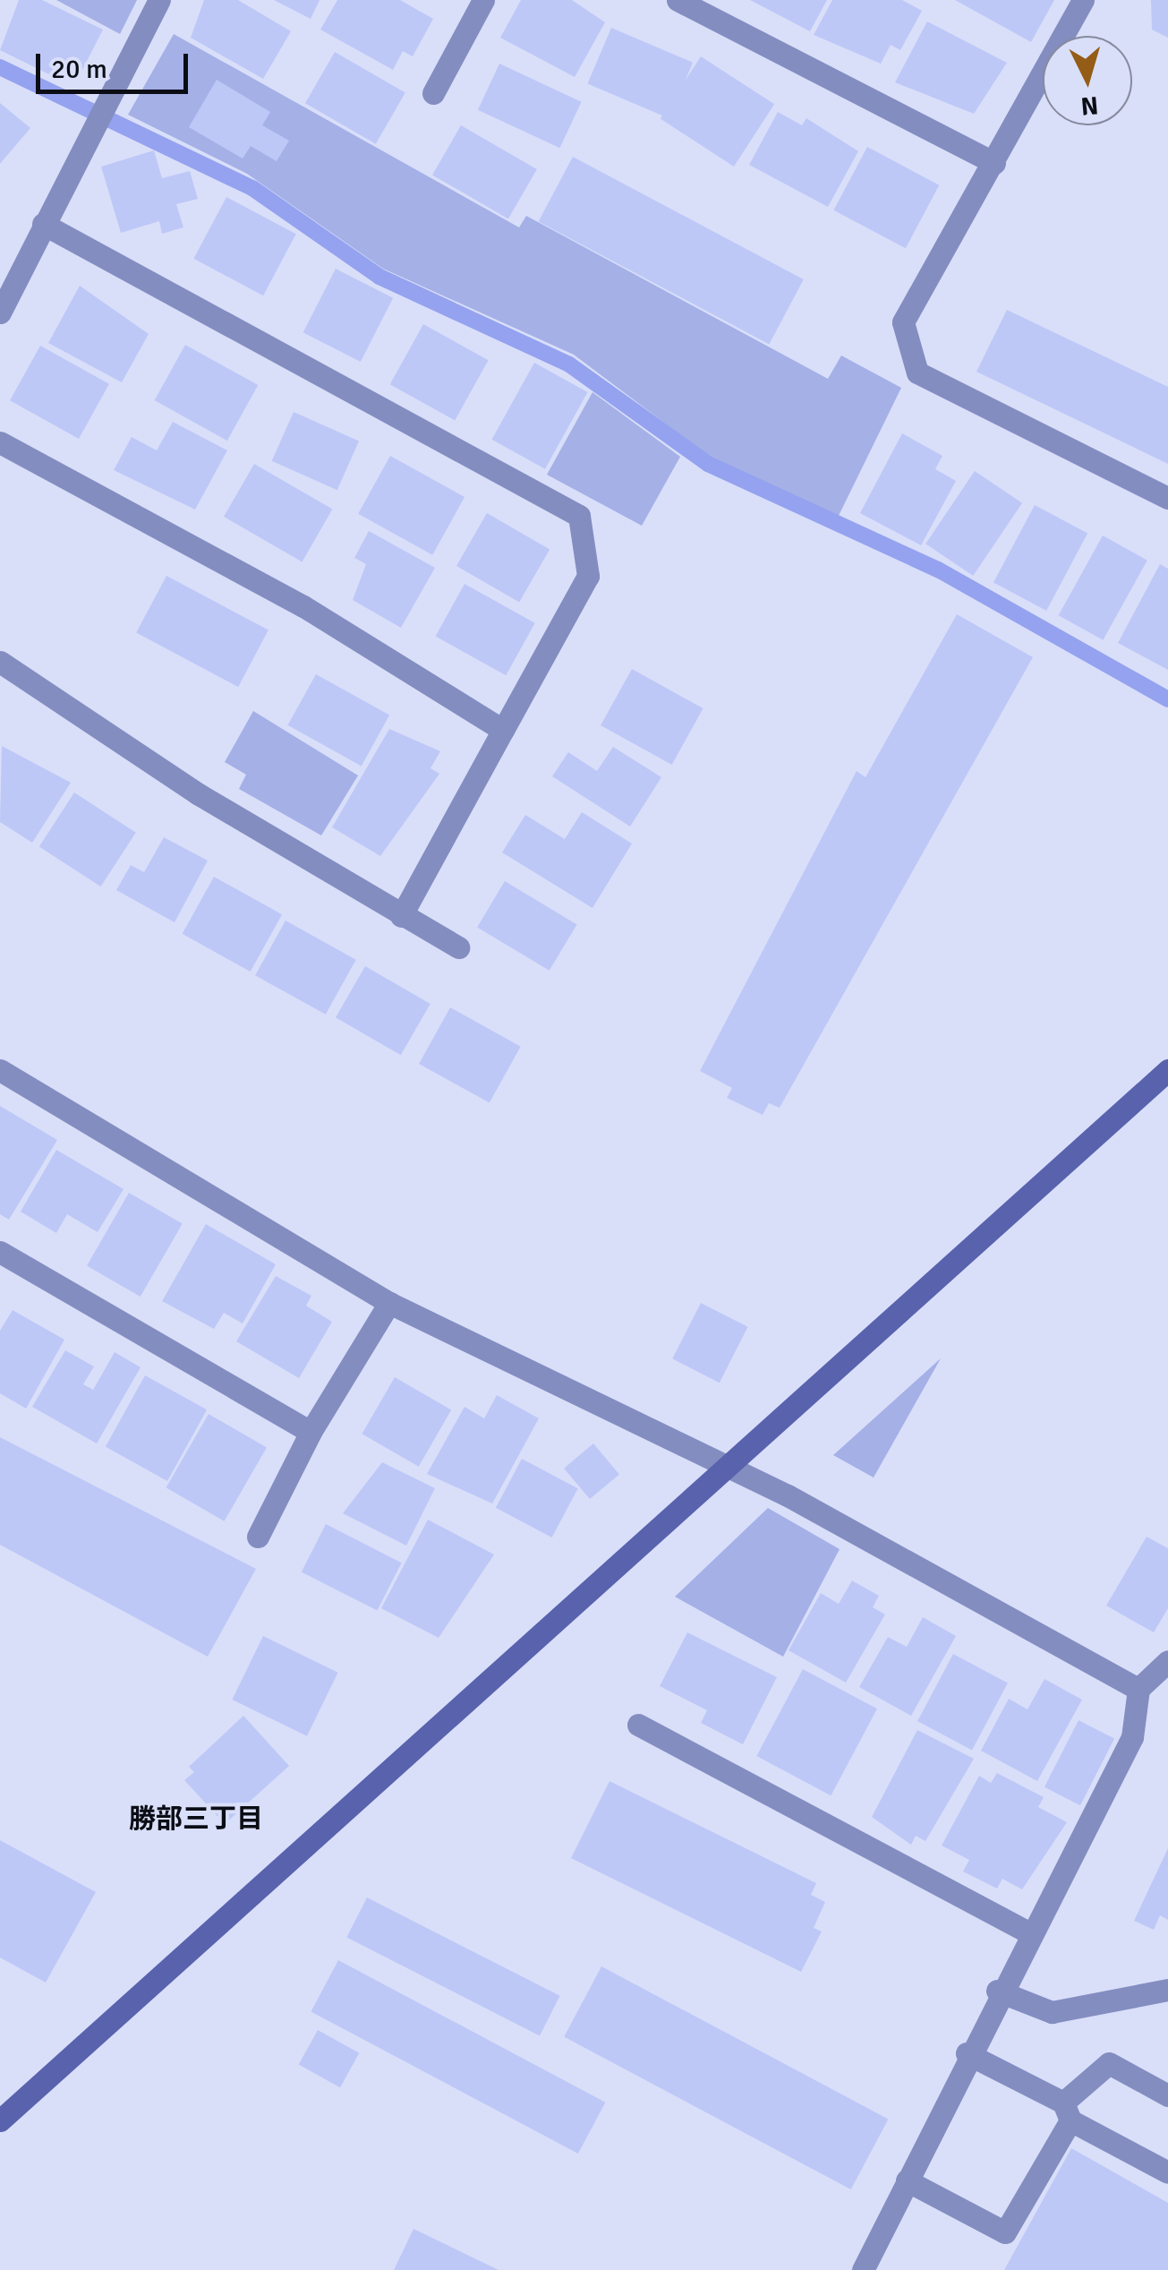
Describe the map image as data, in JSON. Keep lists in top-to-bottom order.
{
  "districts": ["勝部三丁目"],
  "scale_bar": "20 m",
  "north": "bottom"
}
